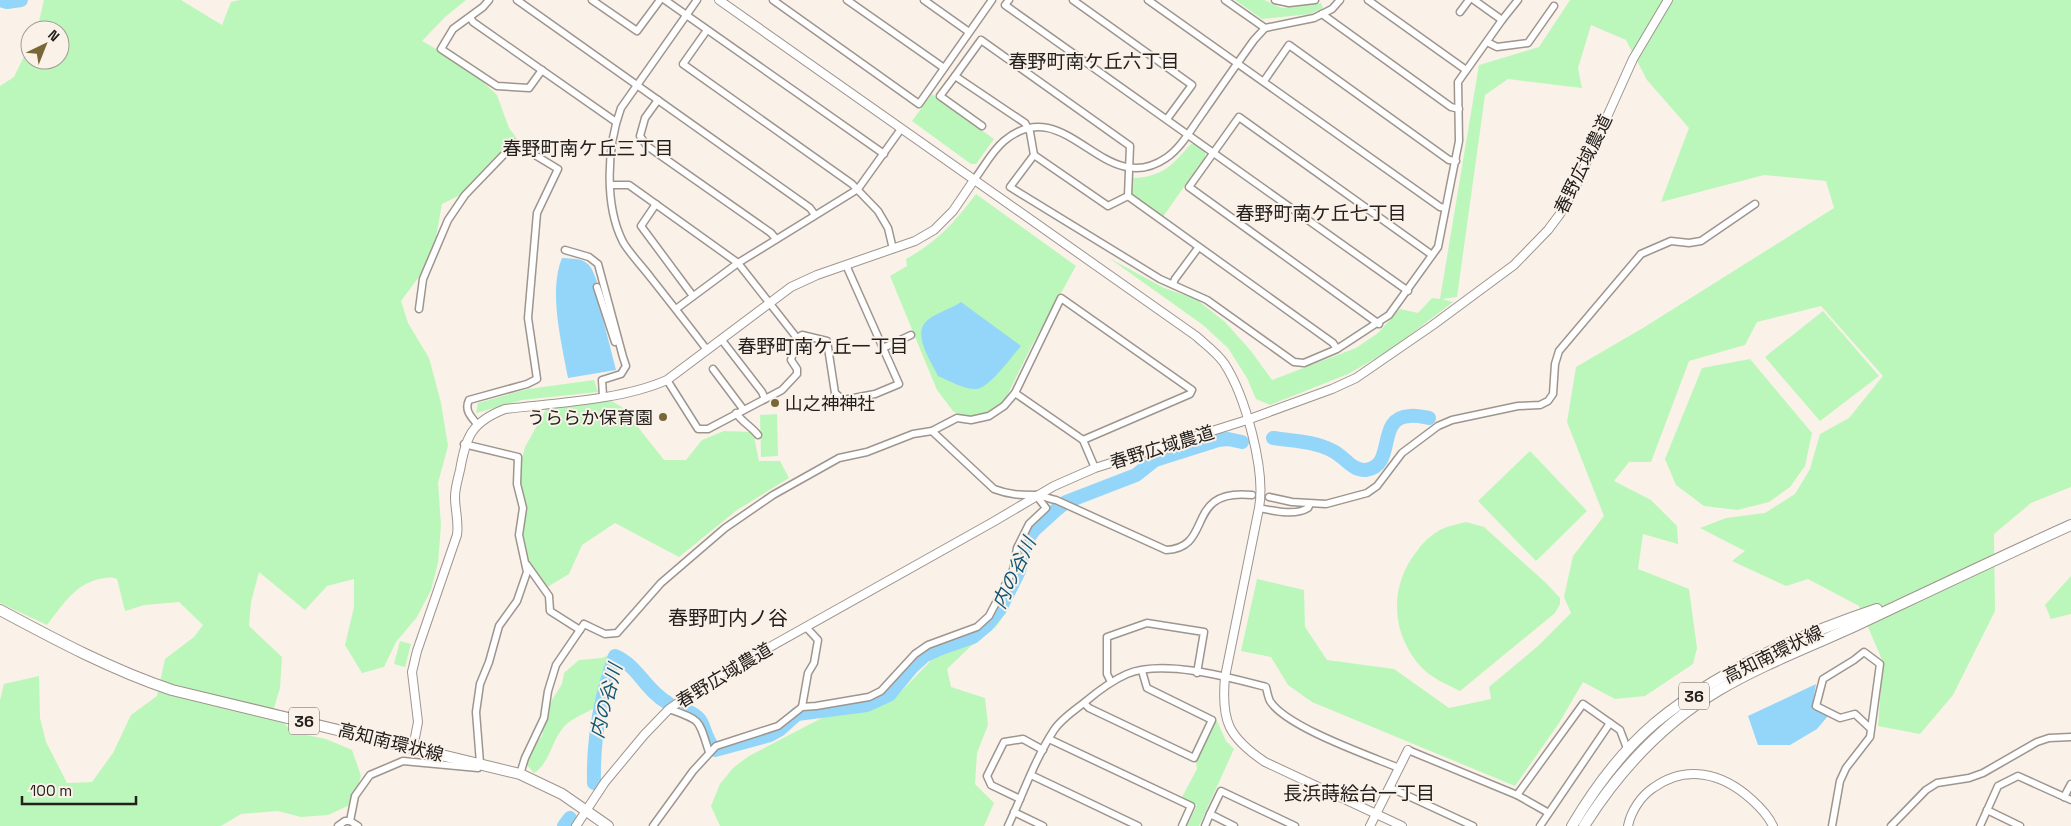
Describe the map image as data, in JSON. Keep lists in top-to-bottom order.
{
  "streets": {
    "main road": ["高知南環状線", "36"],
    "street": ["春野広域農道"]
  },
  "crossings": [
    ["春野広域農道", "高知南環状線"],
    ["高知南環状線", "36"]
  ],
  "districts": [
    "春野町南ケ丘六丁目",
    "春野町南ケ丘三丁目",
    "春野町南ケ丘七丁目",
    "春野町南ケ丘一丁目",
    "春野町内ノ谷",
    "長浜蒔絵台一丁目"
  ],
  "water": ["内の谷川"],
  "places": ["山之神神社", "うららか保育園"],
  "scale_bar": "100 m",
  "north": "top right"
}
